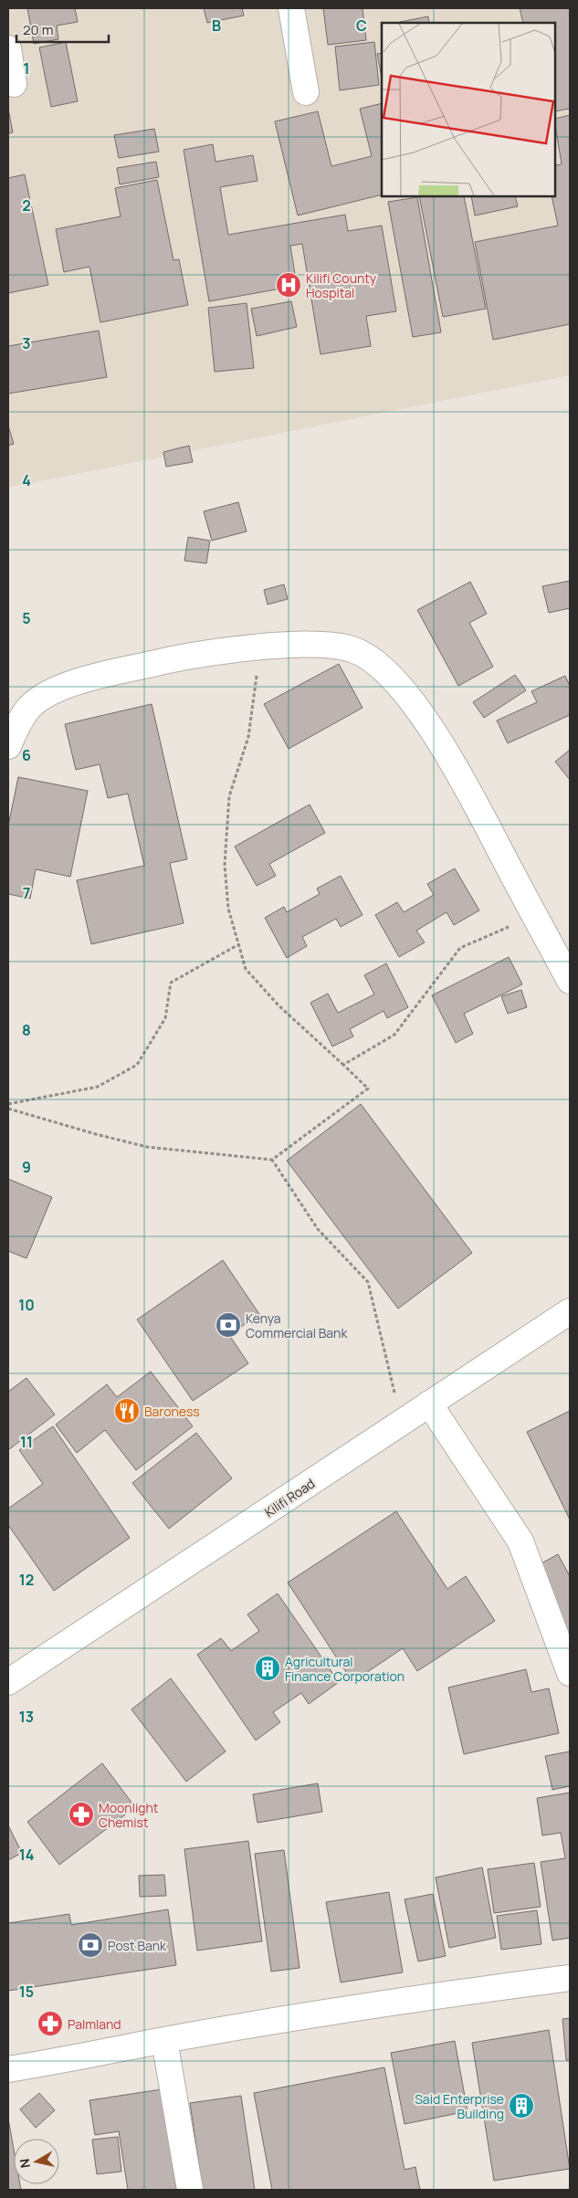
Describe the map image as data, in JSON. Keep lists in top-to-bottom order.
{
  "streets": {
    "street": ["Kilifi Road"]
  },
  "places": {
    "hospital": ["Kilifi County Hospital"],
    "bank": ["Kenya Commercial Bank", "Post Bank"],
    "restaurant": ["Baroness"],
    "building": ["Agricultural Finance Corporation", "Said Enterprise Building"],
    "pharmacy": ["Moonlight Chemist", "Palmland"]
  },
  "scale_bar": "20 m",
  "north": "left",
  "grid": {
    "columns": ["B", "C"],
    "rows": [
      "1",
      "2",
      "3",
      "4",
      "5",
      "6",
      "7",
      "8",
      "9",
      "10",
      "11",
      "12",
      "13",
      "14",
      "15"
    ]
  }
}
